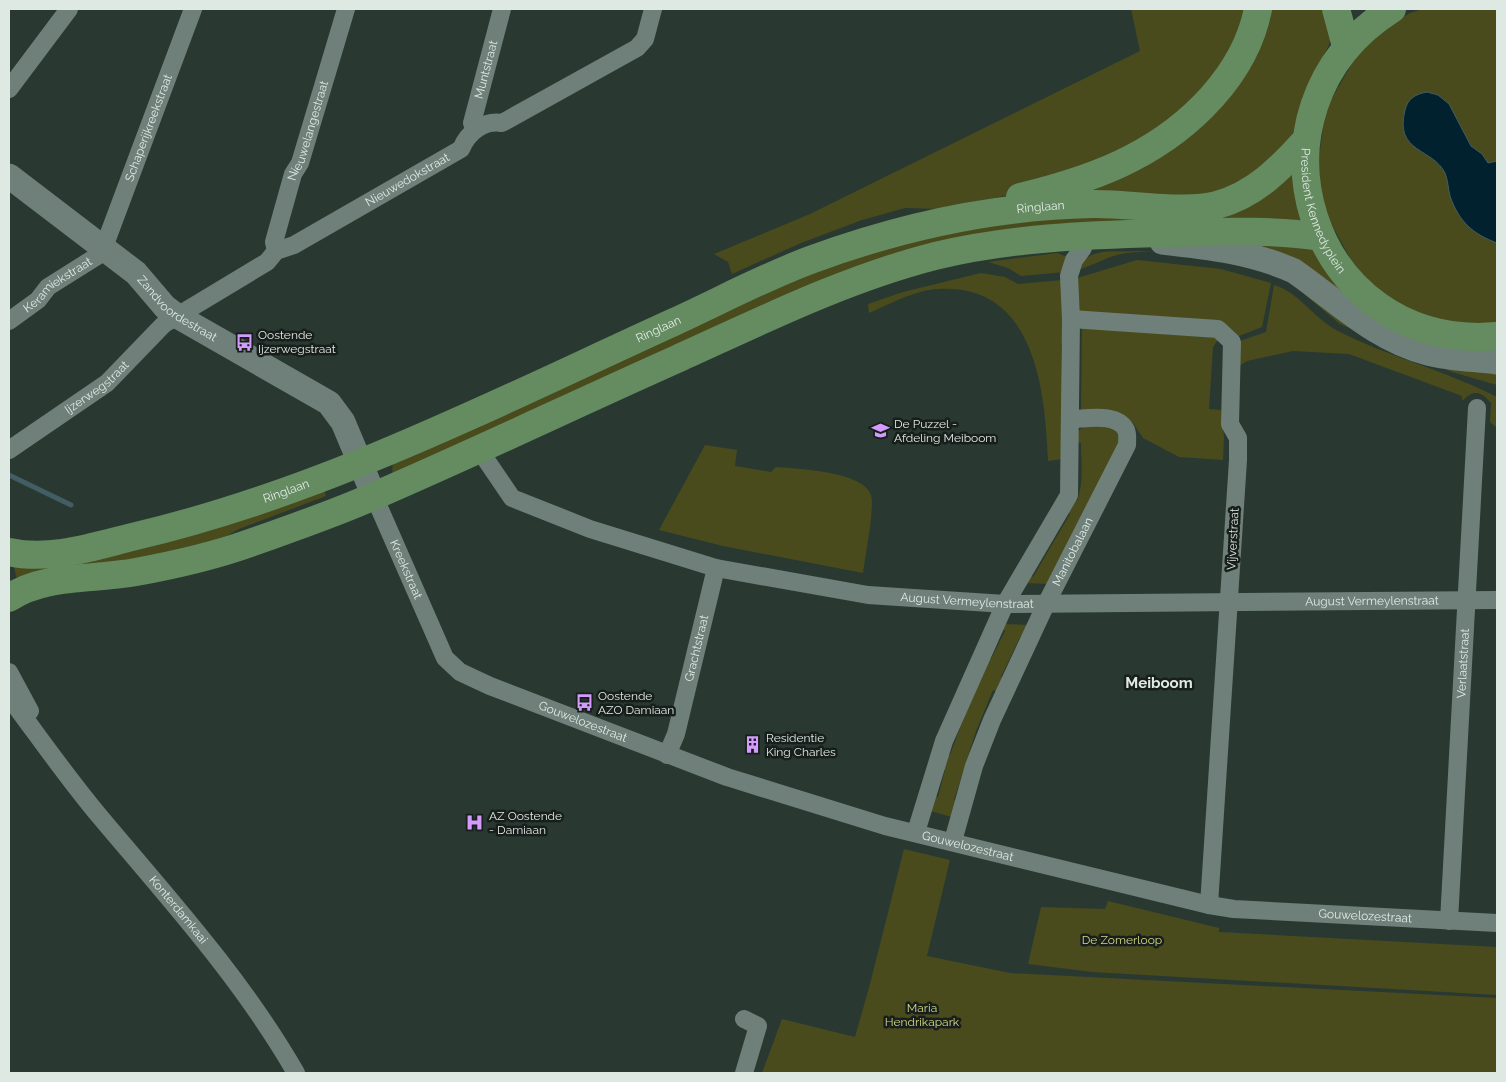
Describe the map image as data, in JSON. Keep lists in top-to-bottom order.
{
  "streets": {
    "main road": [
      "Ringlaan",
      "President Kennedyplein",
      "Zandvoordestraat",
      "Kreekstraat"
    ],
    "street": [
      "Muntstraat",
      "Schaperijkreekstraat",
      "Nieuwelangestraat",
      "Nieuwedokstraat",
      "Keramiekstraat",
      "Ijzerwegstraat",
      "Vijverstraat",
      "Manitobalaan",
      "August Vermeylenstraat",
      "Grachtstraat",
      "Verlaatstraat",
      "Gouwelozestraat",
      "Konterdamkaai"
    ]
  },
  "crossings": [
    ["Muntstraat", "Nieuwedokstraat"],
    ["Schaperijkreekstraat", "Keramiekstraat"],
    ["Schaperijkreekstraat", "Zandvoordestraat"],
    ["Nieuwelangestraat", "Nieuwedokstraat"],
    ["Nieuwedokstraat", "Zandvoordestraat"],
    ["Nieuwedokstraat", "Ijzerwegstraat"],
    ["Ringlaan", "President Kennedyplein"],
    ["Ringlaan", "Zandvoordestraat"],
    ["Ringlaan", "Kreekstraat"],
    ["Keramiekstraat", "Zandvoordestraat"],
    ["Zandvoordestraat", "Ijzerwegstraat"],
    ["Zandvoordestraat", "Kreekstraat"],
    ["Vijverstraat", "August Vermeylenstraat"],
    ["Vijverstraat", "Gouwelozestraat"],
    ["Manitobalaan", "August Vermeylenstraat"],
    ["Manitobalaan", "Gouwelozestraat"],
    ["Kreekstraat", "Gouwelozestraat"],
    ["August Vermeylenstraat", "Grachtstraat"],
    ["August Vermeylenstraat", "Verlaatstraat"],
    ["Grachtstraat", "Gouwelozestraat"],
    ["Verlaatstraat", "Gouwelozestraat"]
  ],
  "districts": ["Meiboom"],
  "parks": ["De Zomerloop", "Maria Hendrikapark"],
  "places": {
    "bus stop": ["Oostende Ijzerwegstraat", "Oostende AZO Damiaan"],
    "school or university": ["De Puzzel - Afdeling Meiboom"],
    "building": ["Residentie King Charles"],
    "hospital": ["AZ Oostende - Damiaan"]
  }
}
